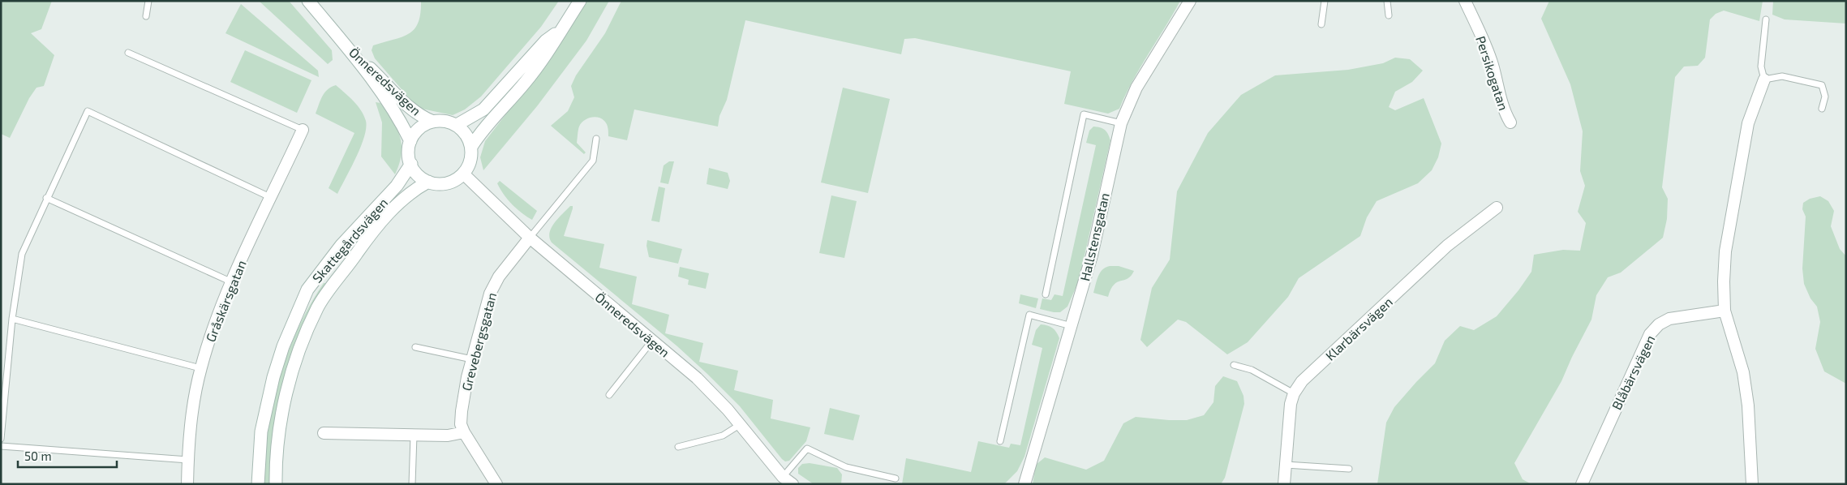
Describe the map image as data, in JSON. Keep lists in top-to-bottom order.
{
  "streets": {
    "street": [
      "Persikogatan",
      "Önneredsvägen",
      "Hallstensgatan",
      "Skattegårdsvägen",
      "Gråskärsgatan",
      "Klarbärsvägen",
      "Grevebergsgatan",
      "Blåbärsvägen"
    ]
  },
  "crossings": [
    ["Önneredsvägen", "Skattegårdsvägen"],
    ["Önneredsvägen", "Grevebergsgatan"]
  ],
  "scale_bar": "50 m"
}
